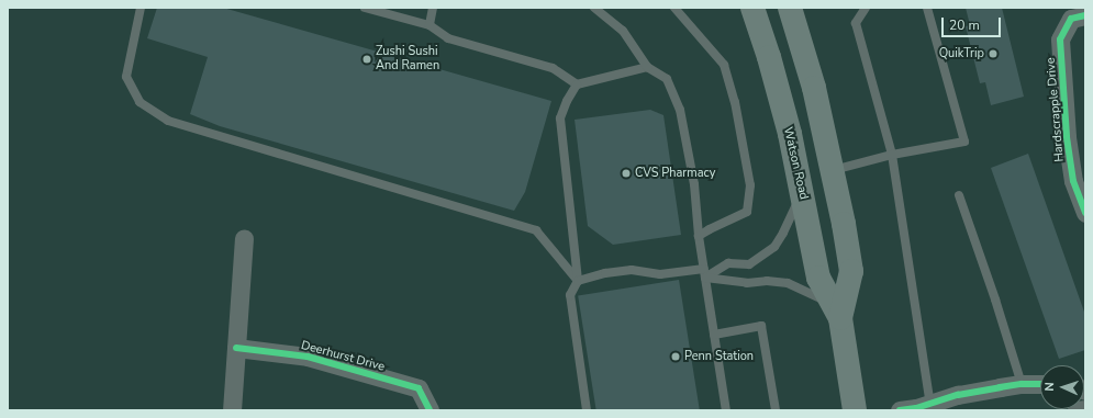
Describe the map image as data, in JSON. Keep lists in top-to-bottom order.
{
  "streets": {
    "main road": ["Watson Road"],
    "street": ["Hardscrapple Drive", "Deerhurst Drive"]
  },
  "places": [
    "QuikTrip",
    "Zushi Sushi And Ramen",
    "CVS Pharmacy",
    "Penn Station"
  ],
  "scale_bar": "20 m",
  "north": "left"
}
